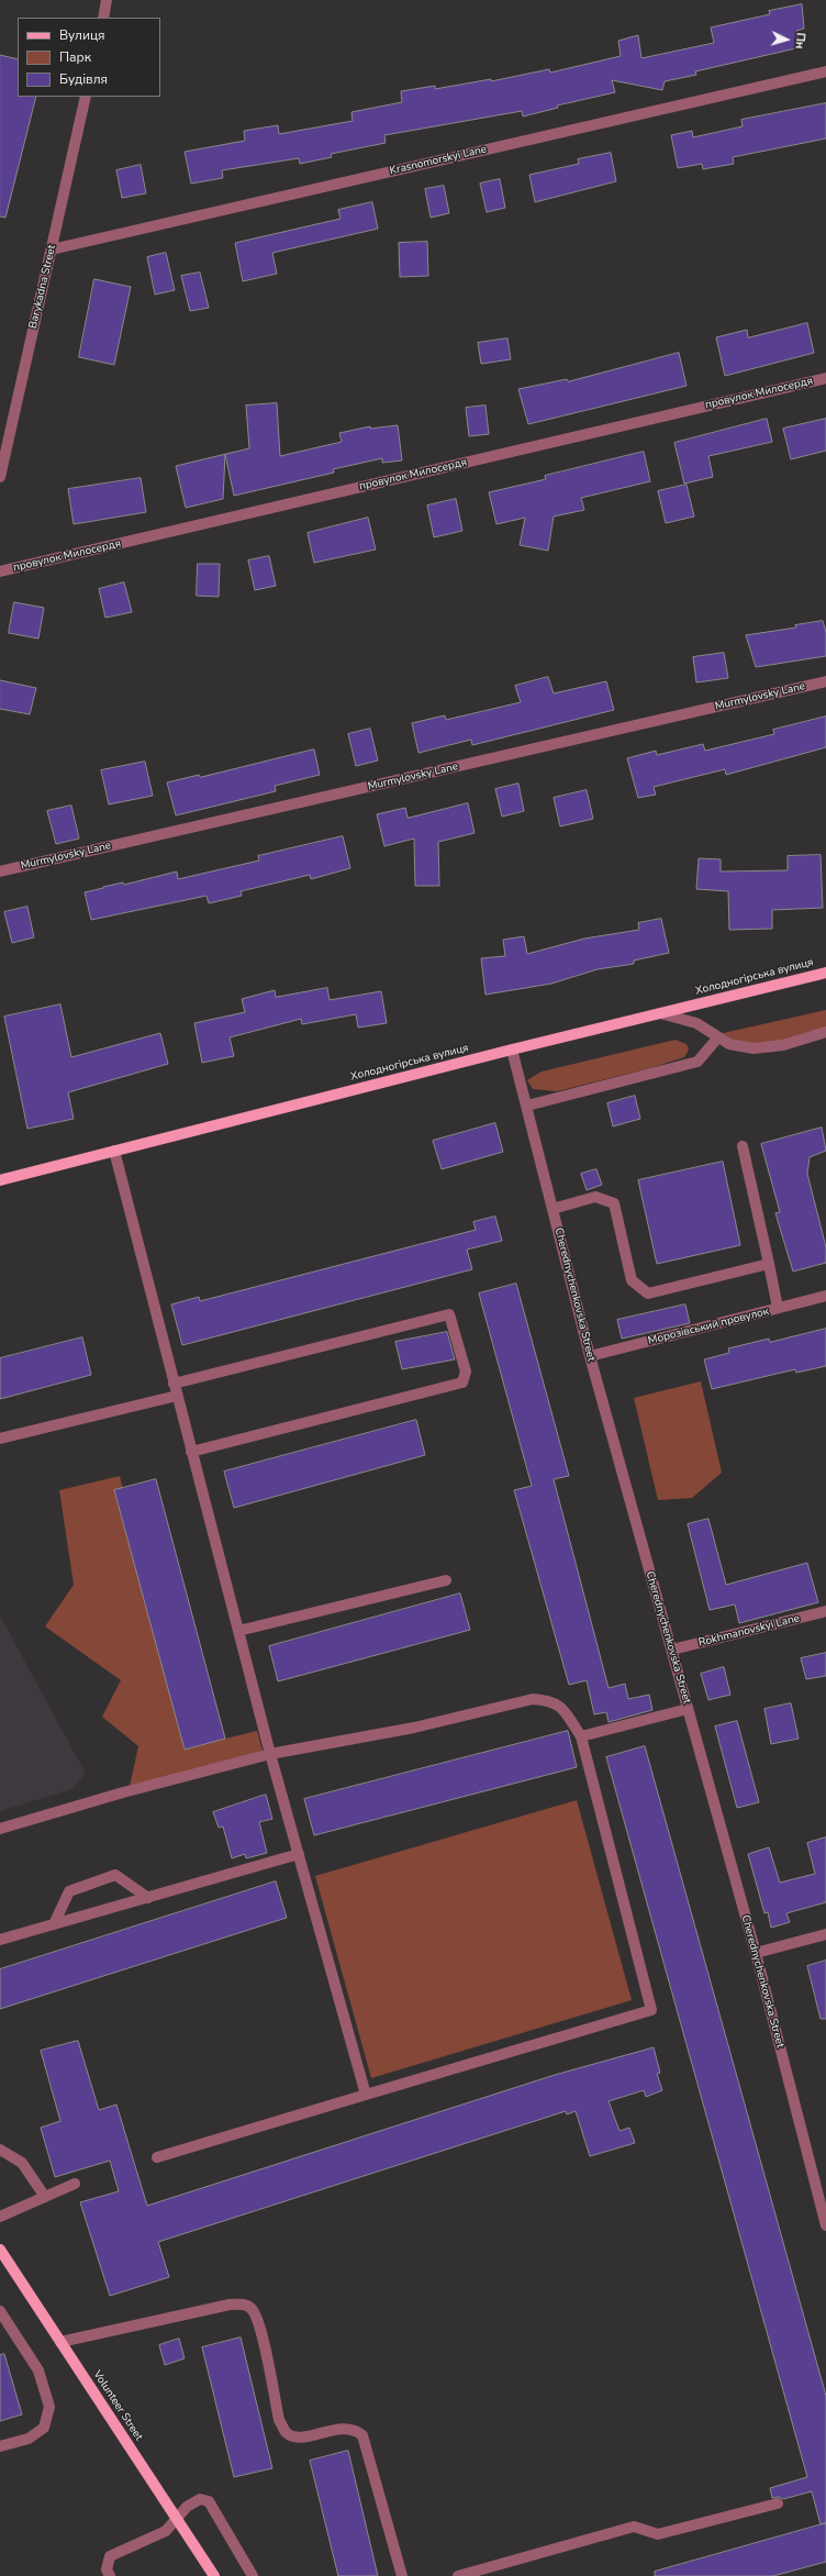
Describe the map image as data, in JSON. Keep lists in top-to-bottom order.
{
  "streets": {
    "main road": ["Холодногірська вулиця", "Volunteer Street"],
    "street": [
      "Krasnomorskyi Lane",
      "Barykadna Street",
      "провулок Милосердя",
      "Murmylovsky Lane",
      "Cherednychenkovska Street",
      "Морозівський провулок",
      "Rokhmanovskyi Lane"
    ]
  },
  "crossings": [
    ["Krasnomorskyi Lane", "Barykadna Street"],
    ["Холодногірська вулиця", "Cherednychenkovska Street"],
    ["Cherednychenkovska Street", "Морозівський провулок"],
    ["Cherednychenkovska Street", "Rokhmanovskyi Lane"]
  ],
  "legend": ["Вулиця", "Парк", "Будівля"],
  "north": "right"
}
